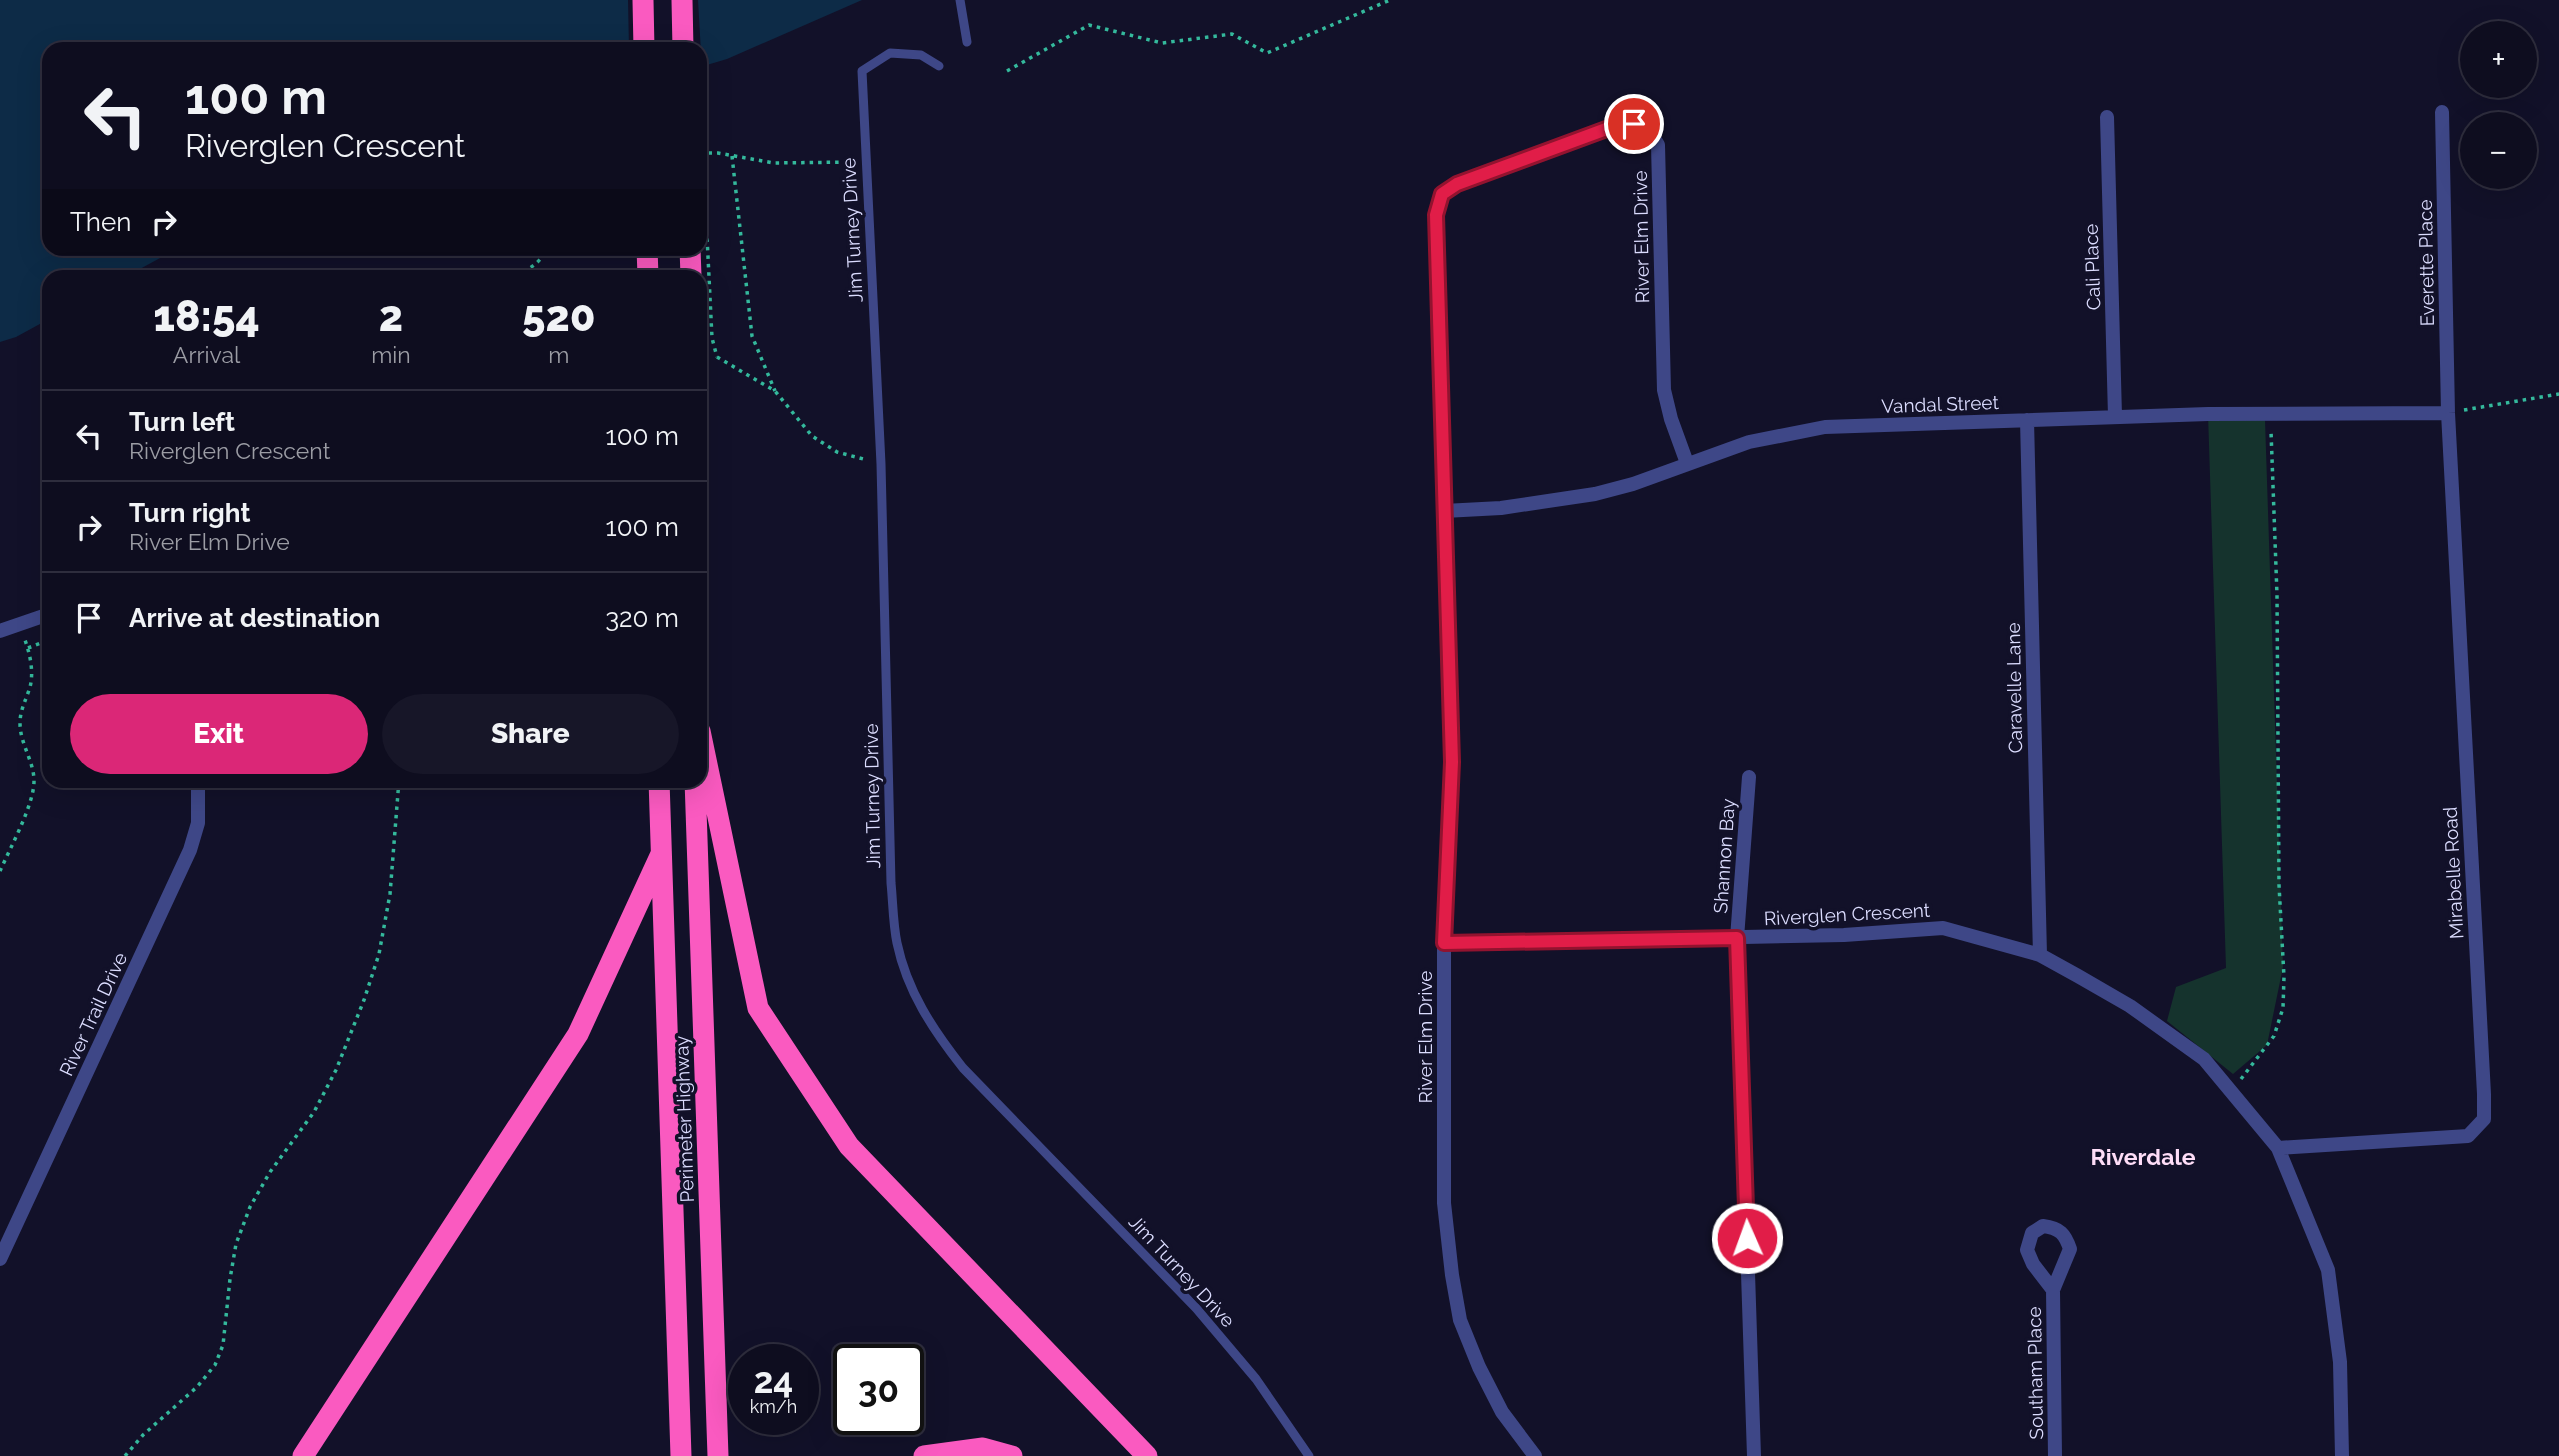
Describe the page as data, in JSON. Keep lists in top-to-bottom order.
{
  "streets": {
    "highway": ["Perimeter Highway"],
    "street": [
      "River Elm Drive",
      "Everette Place",
      "Cali Place",
      "Vandal Street",
      "Caravelle Lane",
      "Shannon Bay",
      "Mirabelle Road",
      "Riverglen Crescent",
      "River Trail Drive",
      "Southam Place"
    ],
    "lane": ["Jim Turney Drive"]
  },
  "crossings": [
    ["River Elm Drive", "Vandal Street"],
    ["River Elm Drive", "Riverglen Crescent"],
    ["Everette Place", "Vandal Street"],
    ["Everette Place", "Mirabelle Road"],
    ["Cali Place", "Vandal Street"],
    ["Vandal Street", "Caravelle Lane"],
    ["Vandal Street", "Mirabelle Road"],
    ["Caravelle Lane", "Riverglen Crescent"],
    ["Shannon Bay", "Riverglen Crescent"],
    ["Mirabelle Road", "Riverglen Crescent"]
  ],
  "districts": ["Riverdale"],
  "page": {
    "map_buttons": ["+", "−"],
    "turn": ["100 m", "Riverglen Crescent"],
    "then": "Then",
    "eta": [
      "18:54",
      "Arrival",
      "2",
      "min",
      "520",
      "m"
    ],
    "list": [
      {
        "name": "Turn left",
        "note": "Riverglen Crescent",
        "value": "100 m"
      },
      {
        "name": "Turn right",
        "note": "River Elm Drive",
        "value": "100 m"
      },
      {
        "name": "Arrive at destination",
        "value": "320 m"
      }
    ],
    "buttons": ["Exit", "Share"],
    "speed": "24 km/h",
    "limit": "30"
  }
}
